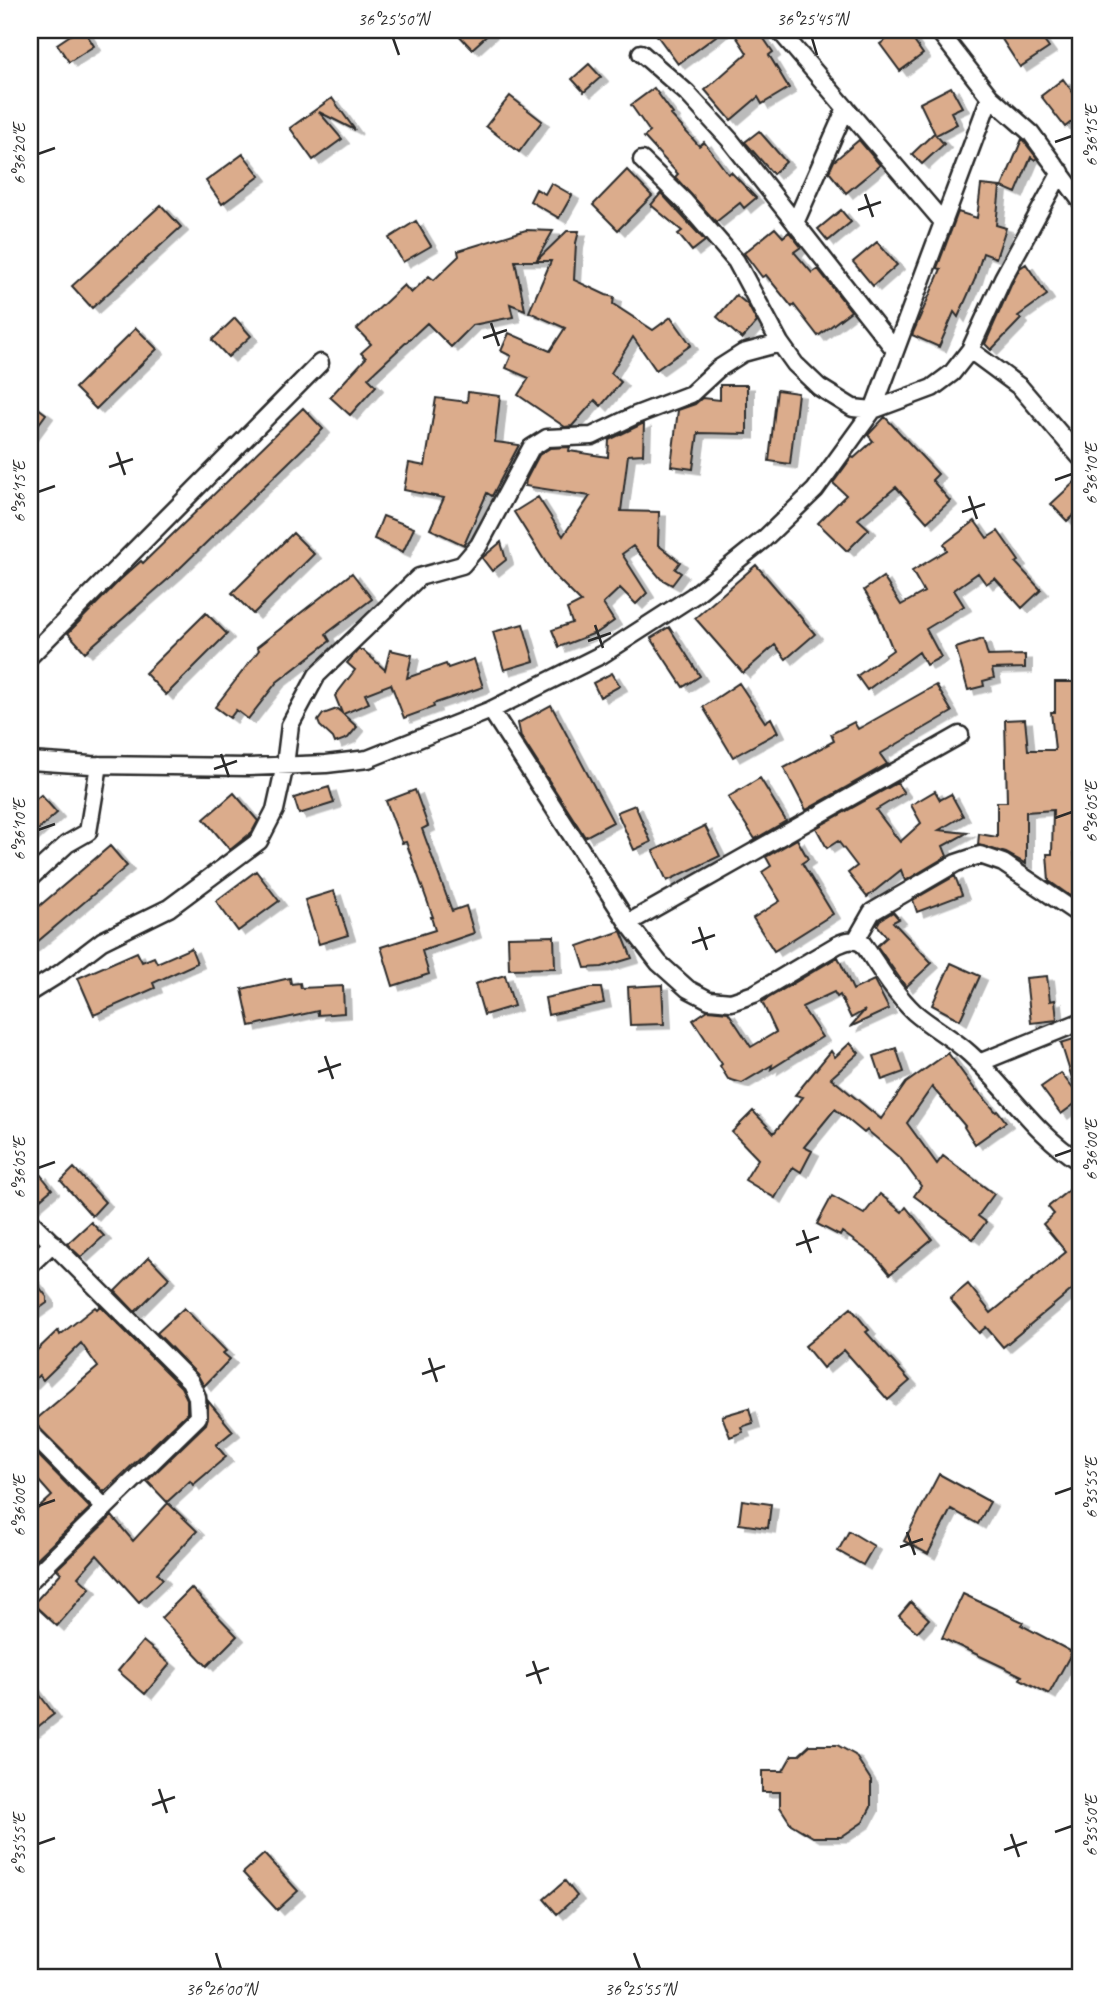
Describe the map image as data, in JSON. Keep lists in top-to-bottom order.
{
  "coordinates": [
    "36°25'50\"N",
    "36°25'45\"N",
    "6°36'15\"E",
    "6°36'20\"E",
    "6°36'10\"E",
    "6°36'05\"E",
    "6°36'00\"E",
    "6°35'55\"E",
    "6°35'50\"E",
    "36°26'00\"N",
    "36°25'55\"N"
  ]
}
